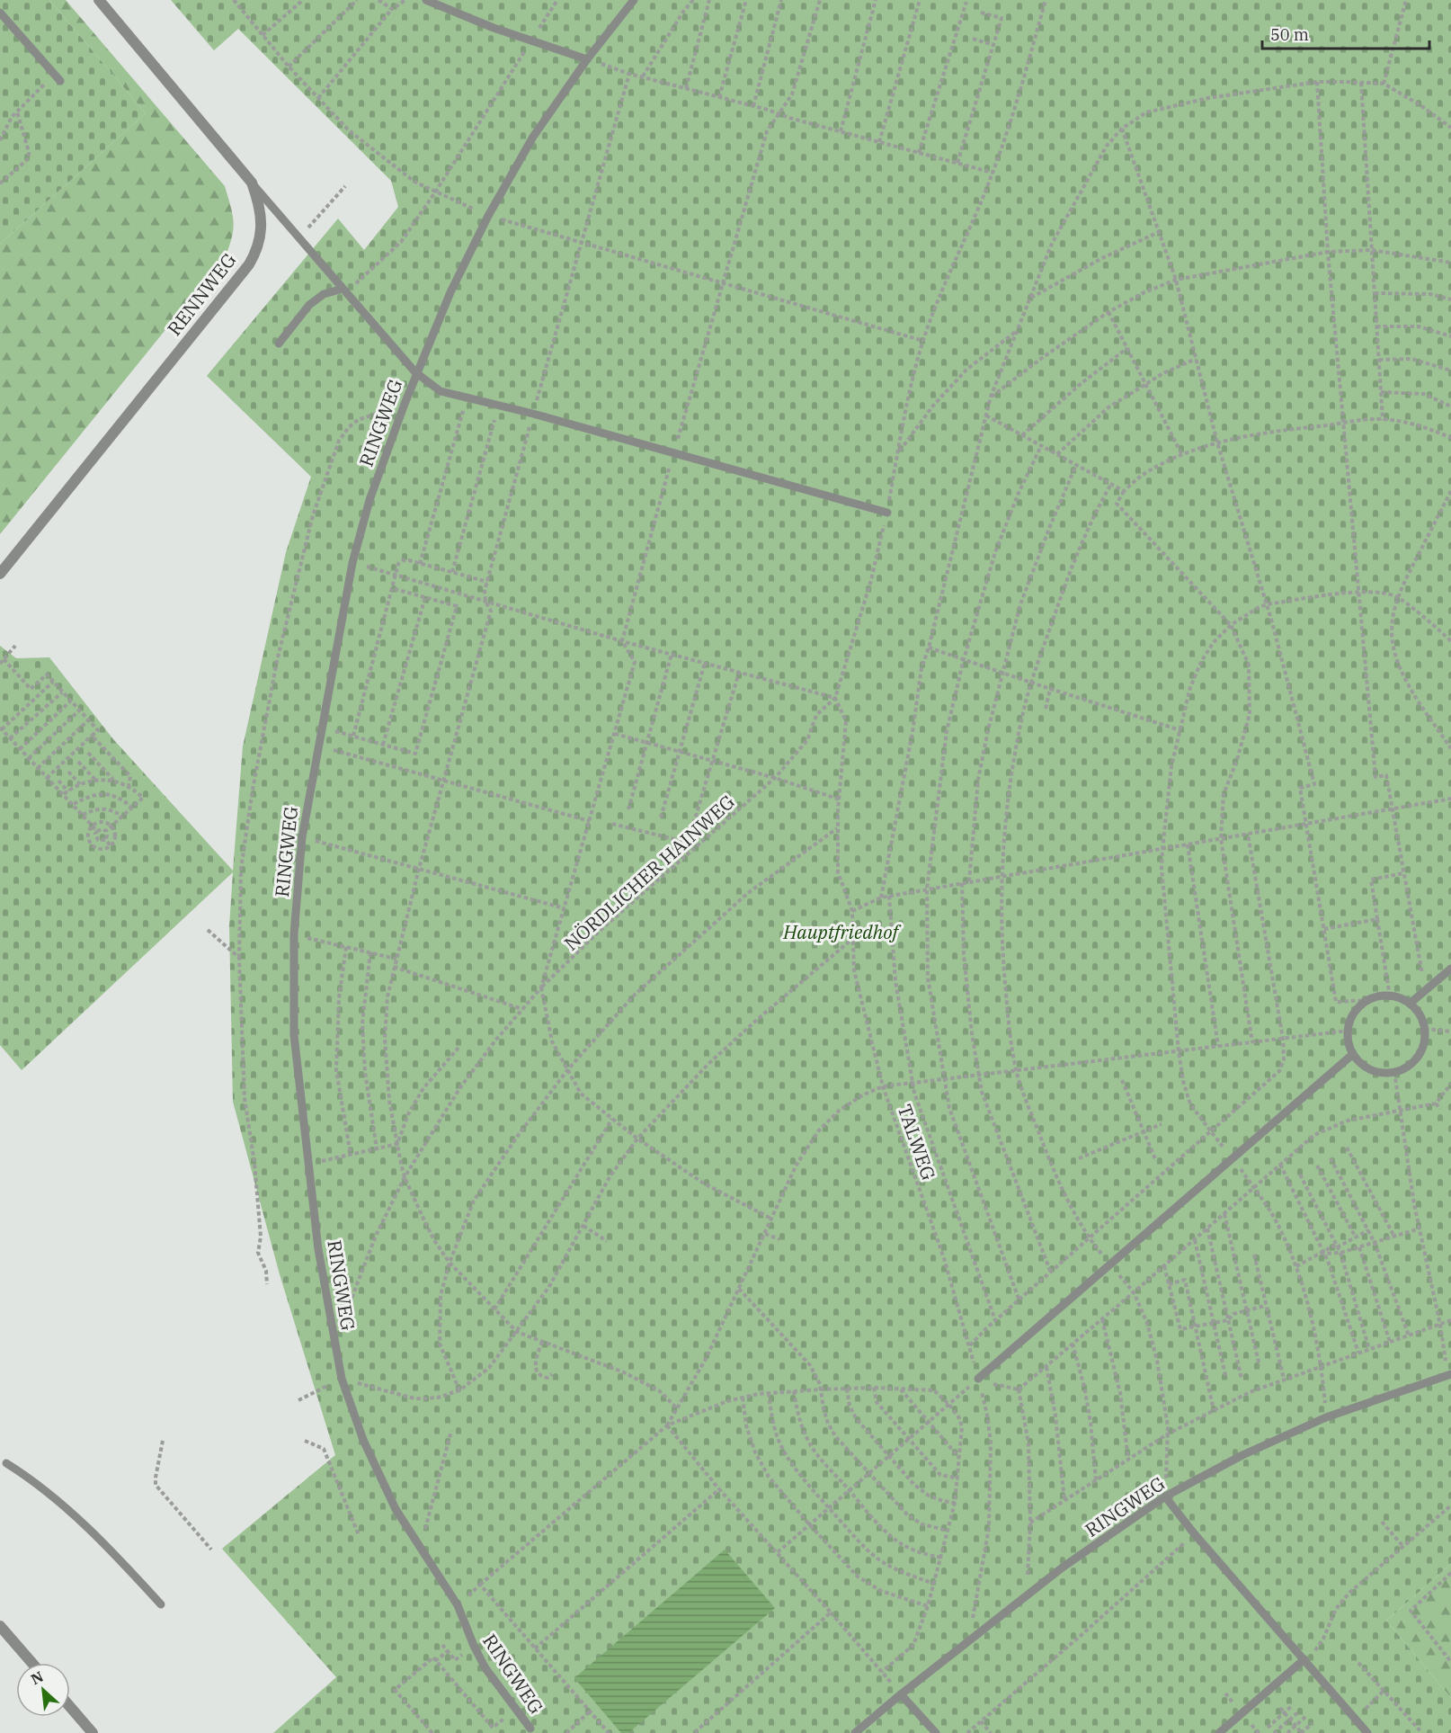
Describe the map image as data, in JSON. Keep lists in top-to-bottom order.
{
  "streets": {
    "street": ["RENNWEG"],
    "lane": ["RINGWEG"],
    "path": ["NÖRDLICHER HAINWEG", "TALWEG"]
  },
  "crossings": [
    ["RINGWEG", "NÖRDLICHER HAINWEG"],
    ["RINGWEG", "TALWEG"]
  ],
  "parks": ["Hauptfriedhof"],
  "scale_bar": "50 m",
  "north": "top left"
}
